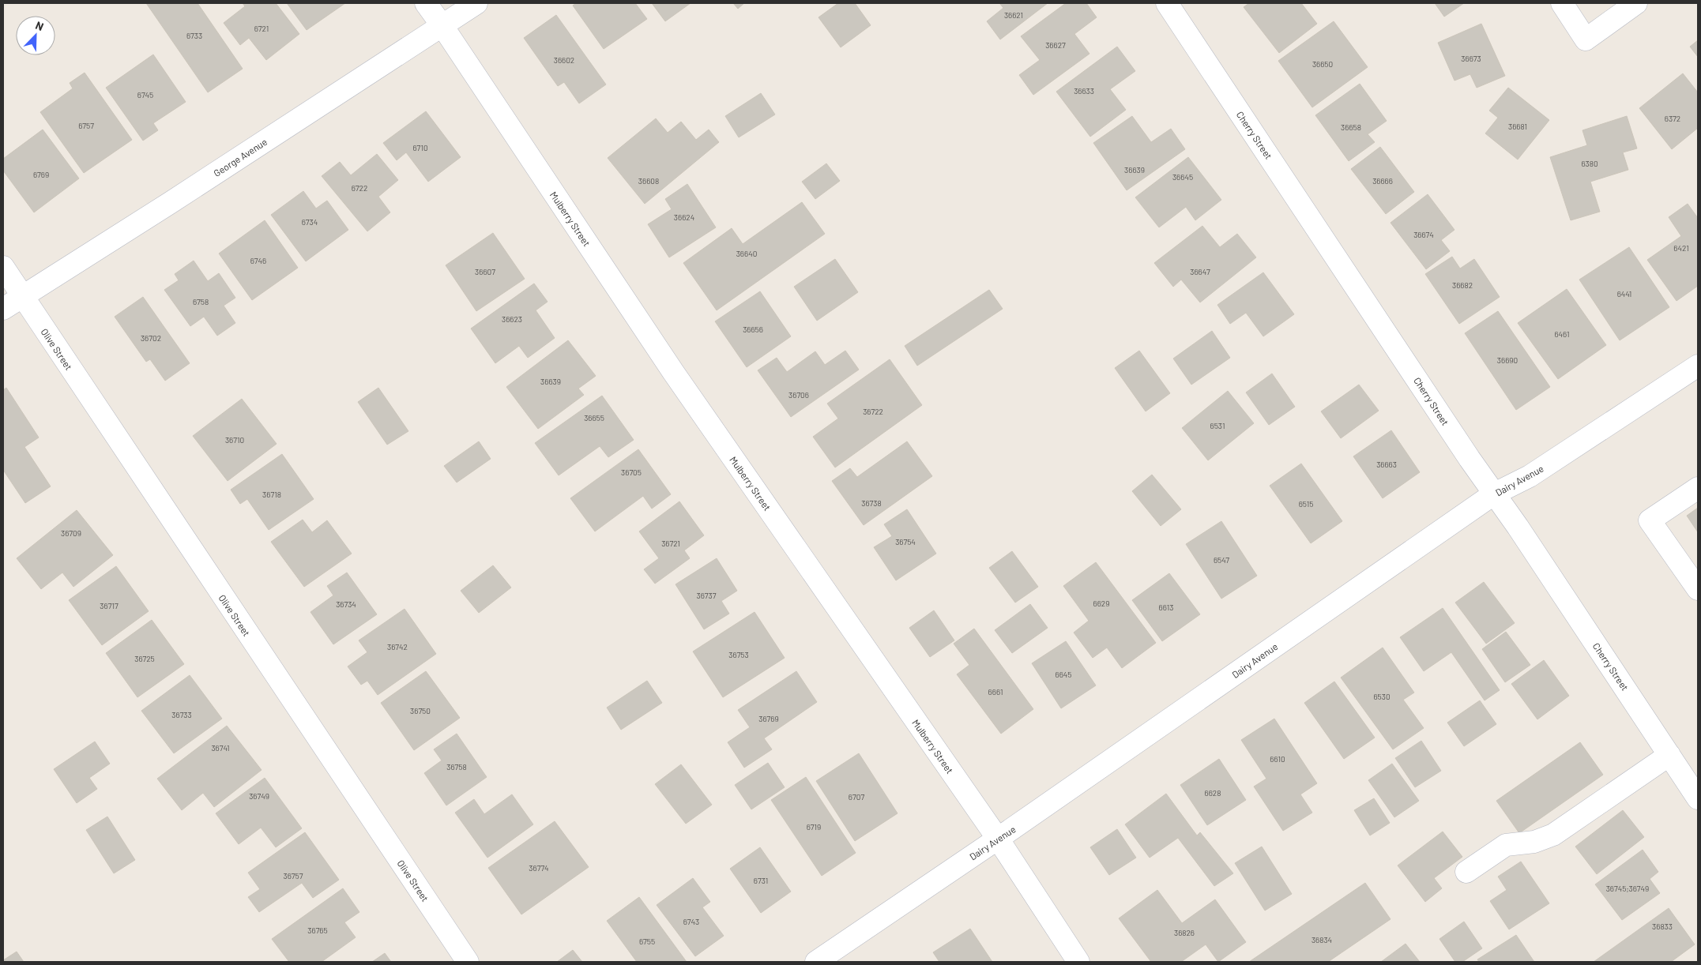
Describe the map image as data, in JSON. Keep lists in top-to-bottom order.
{
  "streets": {
    "street": [
      "Cherry Street",
      "George Avenue",
      "Mulberry Street",
      "Olive Street",
      "Dairy Avenue"
    ]
  },
  "crossings": [
    ["Cherry Street", "Dairy Avenue"],
    ["George Avenue", "Mulberry Street"],
    ["George Avenue", "Olive Street"],
    ["Mulberry Street", "Dairy Avenue"]
  ],
  "house_numbers": [
    "36621",
    "6721",
    "6733",
    "36627",
    "36673",
    "36602",
    "36650",
    "36633",
    "6745",
    "6372",
    "6757",
    "36681",
    "36658",
    "6710",
    "6380",
    "36639",
    "6769",
    "36645",
    "36608",
    "36666",
    "6722",
    "36624",
    "6734",
    "36674",
    "6421",
    "36640",
    "6746",
    "36607",
    "36647",
    "36682",
    "6441",
    "6758",
    "36623",
    "36656",
    "6461",
    "36702",
    "36690",
    "36639",
    "36706",
    "36722",
    "36655",
    "6531",
    "36710",
    "36663",
    "36705",
    "36718",
    "36738",
    "6515",
    "36709",
    "36754",
    "36721",
    "6547",
    "36737",
    "6629",
    "36734",
    "36717",
    "6613",
    "36742",
    "36753",
    "36725",
    "6645",
    "6661",
    "6530",
    "36750",
    "36733",
    "36769",
    "36741",
    "6610",
    "36758",
    "6628",
    "36749",
    "6707",
    "6719",
    "36774",
    "36757",
    "6731",
    "36745;36749",
    "6743",
    "36833",
    "36765",
    "36826",
    "36834",
    "6755"
  ],
  "north": "top right"
}
